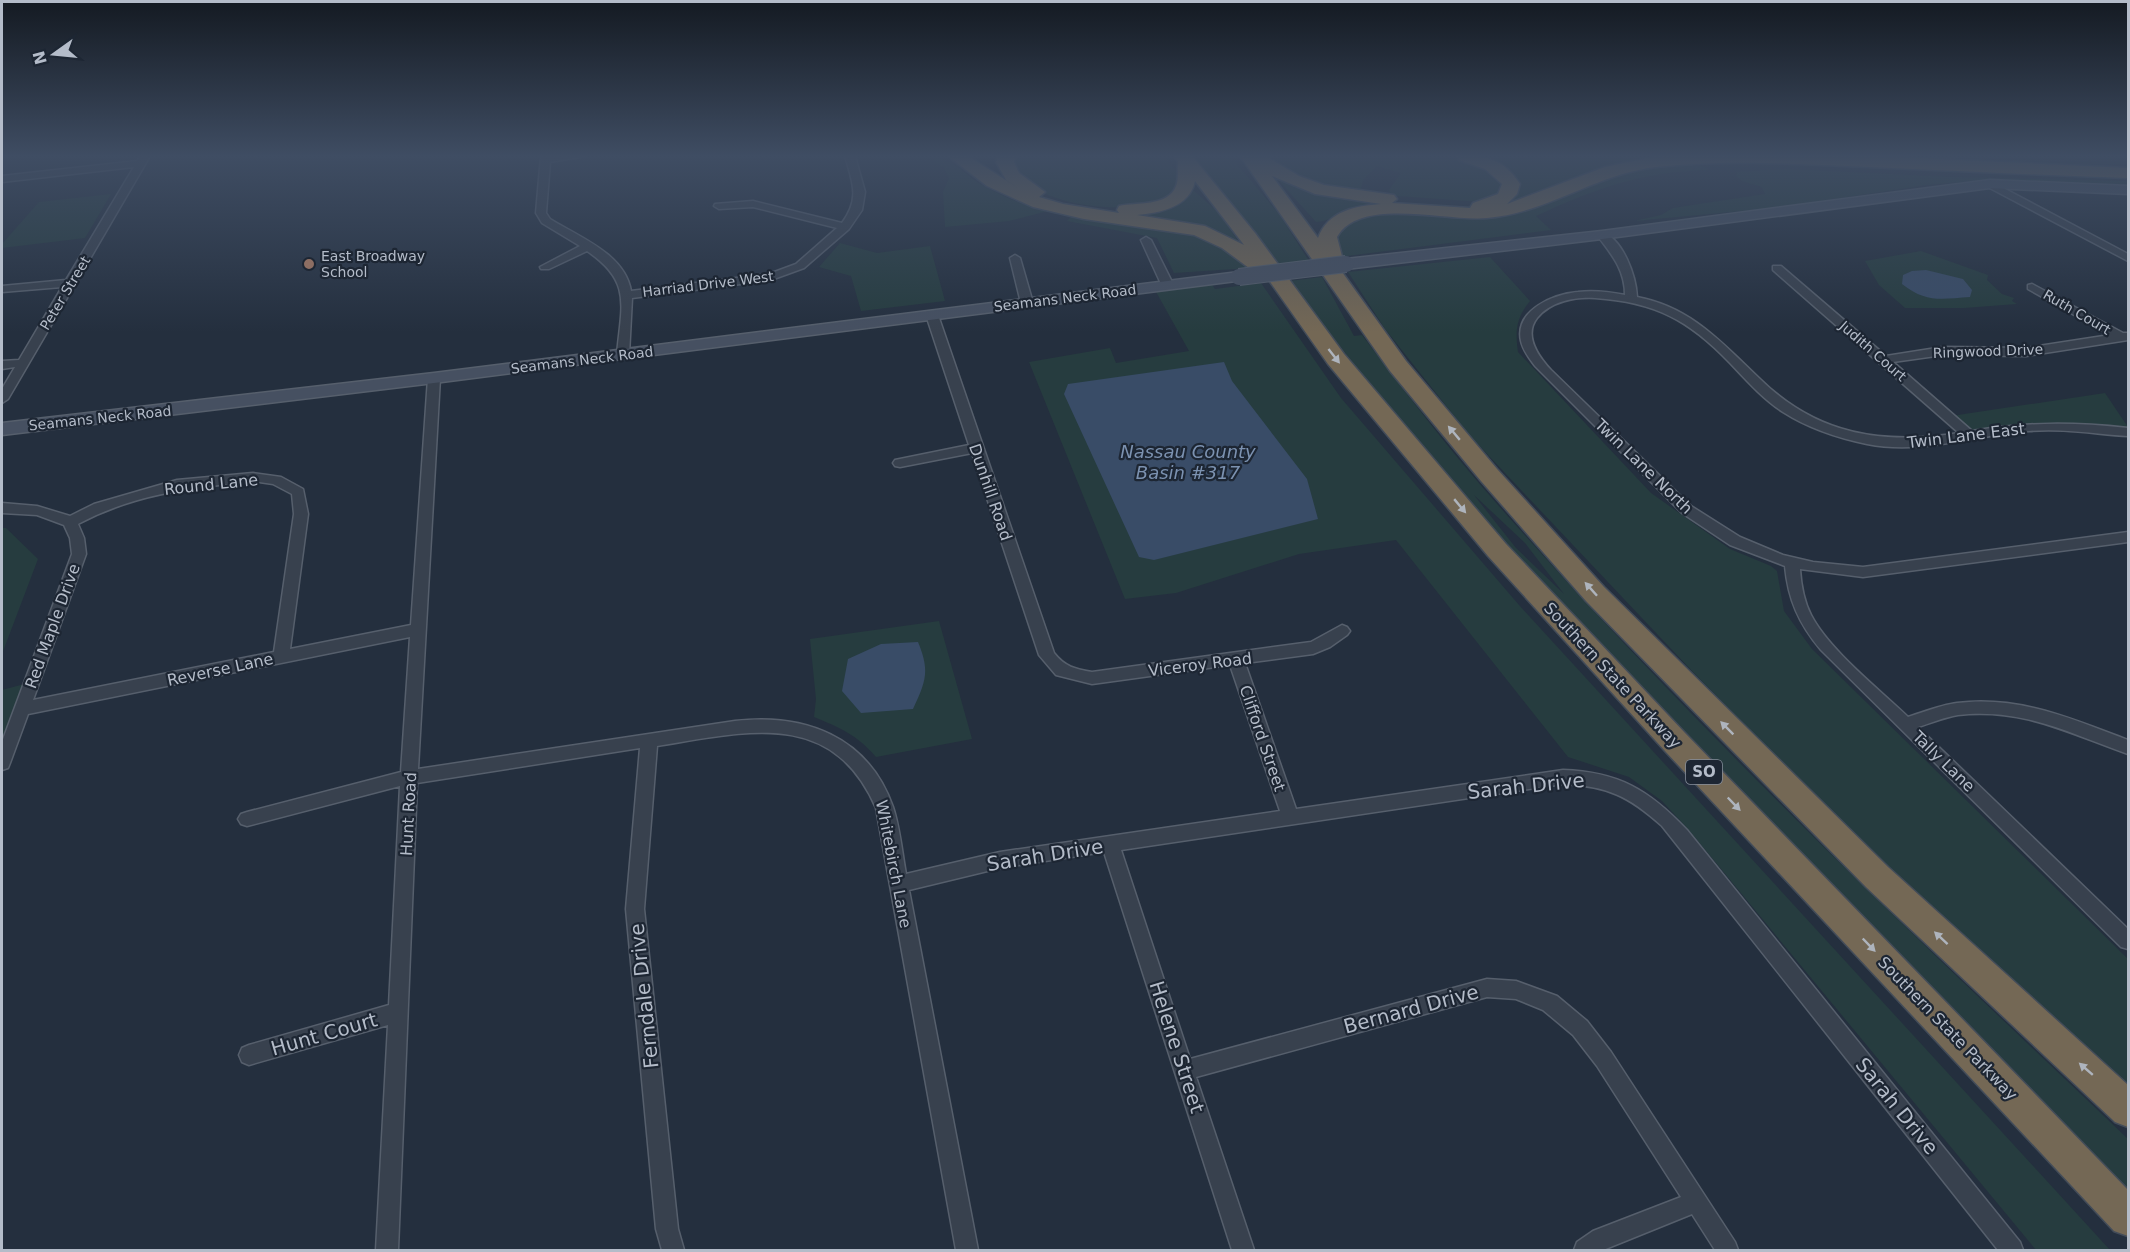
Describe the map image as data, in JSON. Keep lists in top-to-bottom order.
{
  "streets": {
    "highway": ["Southern State Parkway", "SO"],
    "main road": ["Seamans Neck Road"],
    "street": [
      "Harriad Drive West",
      "Peter Street",
      "Ruth Court",
      "Judith Court",
      "Ringwood Drive",
      "Twin Lane East",
      "Twin Lane North",
      "Round Lane",
      "Dunhill Road",
      "Red Maple Drive",
      "Viceroy Road",
      "Reverse Lane",
      "Clifford Street",
      "Tally Lane",
      "Sarah Drive",
      "Hunt Road",
      "Whitebirch Lane",
      "Ferndale Drive",
      "Bernard Drive",
      "Hunt Court",
      "Helene Street"
    ]
  },
  "crossings": [
    ["Seamans Neck Road", "Dunhill Road"],
    ["Seamans Neck Road", "Hunt Road"],
    ["Ruth Court", "Ringwood Drive"],
    ["Judith Court", "Ringwood Drive"],
    ["Judith Court", "Twin Lane East"],
    ["Twin Lane East", "Twin Lane North"],
    ["Twin Lane North", "Tally Lane"],
    ["Round Lane", "Red Maple Drive"],
    ["Round Lane", "Reverse Lane"],
    ["Dunhill Road", "Viceroy Road"],
    ["Red Maple Drive", "Reverse Lane"],
    ["Viceroy Road", "Clifford Street"],
    ["Reverse Lane", "Hunt Road"],
    ["Clifford Street", "Sarah Drive"],
    ["Sarah Drive", "Whitebirch Lane"],
    ["Sarah Drive", "Helene Street"],
    ["Hunt Road", "Whitebirch Lane"],
    ["Hunt Road", "Hunt Court"],
    ["Whitebirch Lane", "Ferndale Drive"],
    ["Bernard Drive", "Helene Street"]
  ],
  "water": ["Nassau County Basin #317"],
  "places": ["East Broadway School"],
  "north": "left"
}
